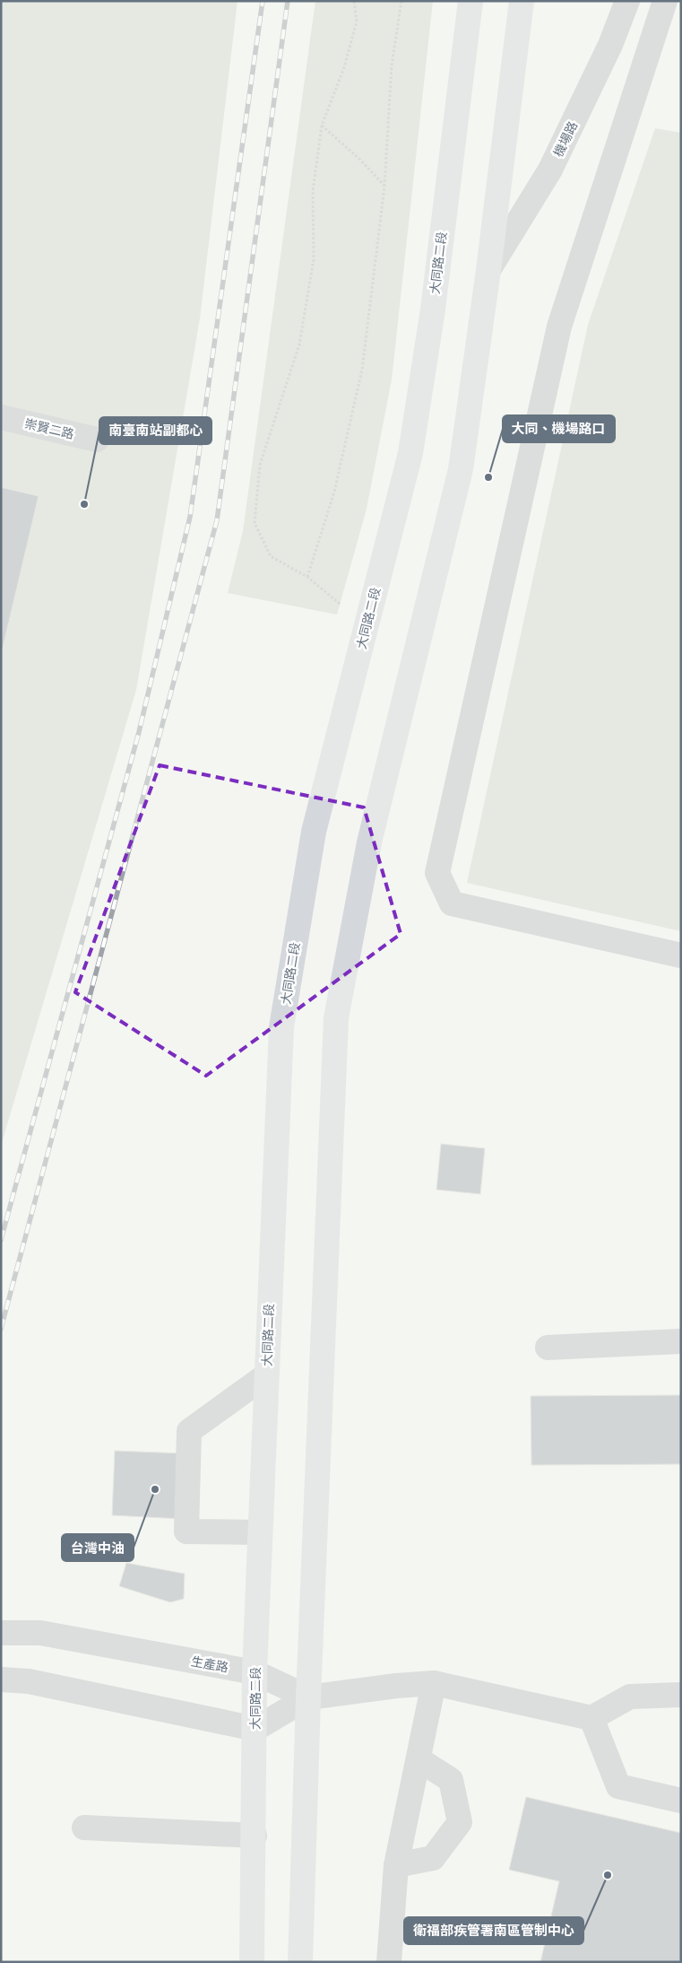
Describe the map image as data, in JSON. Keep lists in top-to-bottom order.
{
  "streets": {
    "main road": ["大同路二段"],
    "street": ["機場路", "崇賢二路", "生產路"]
  },
  "crossings": [
    ["大同路二段", "生產路"]
  ],
  "places": [
    "大同、機場路口",
    "南臺南站副都心",
    "台灣中油",
    "衛福部疾管署南區管制中心"
  ]
}
